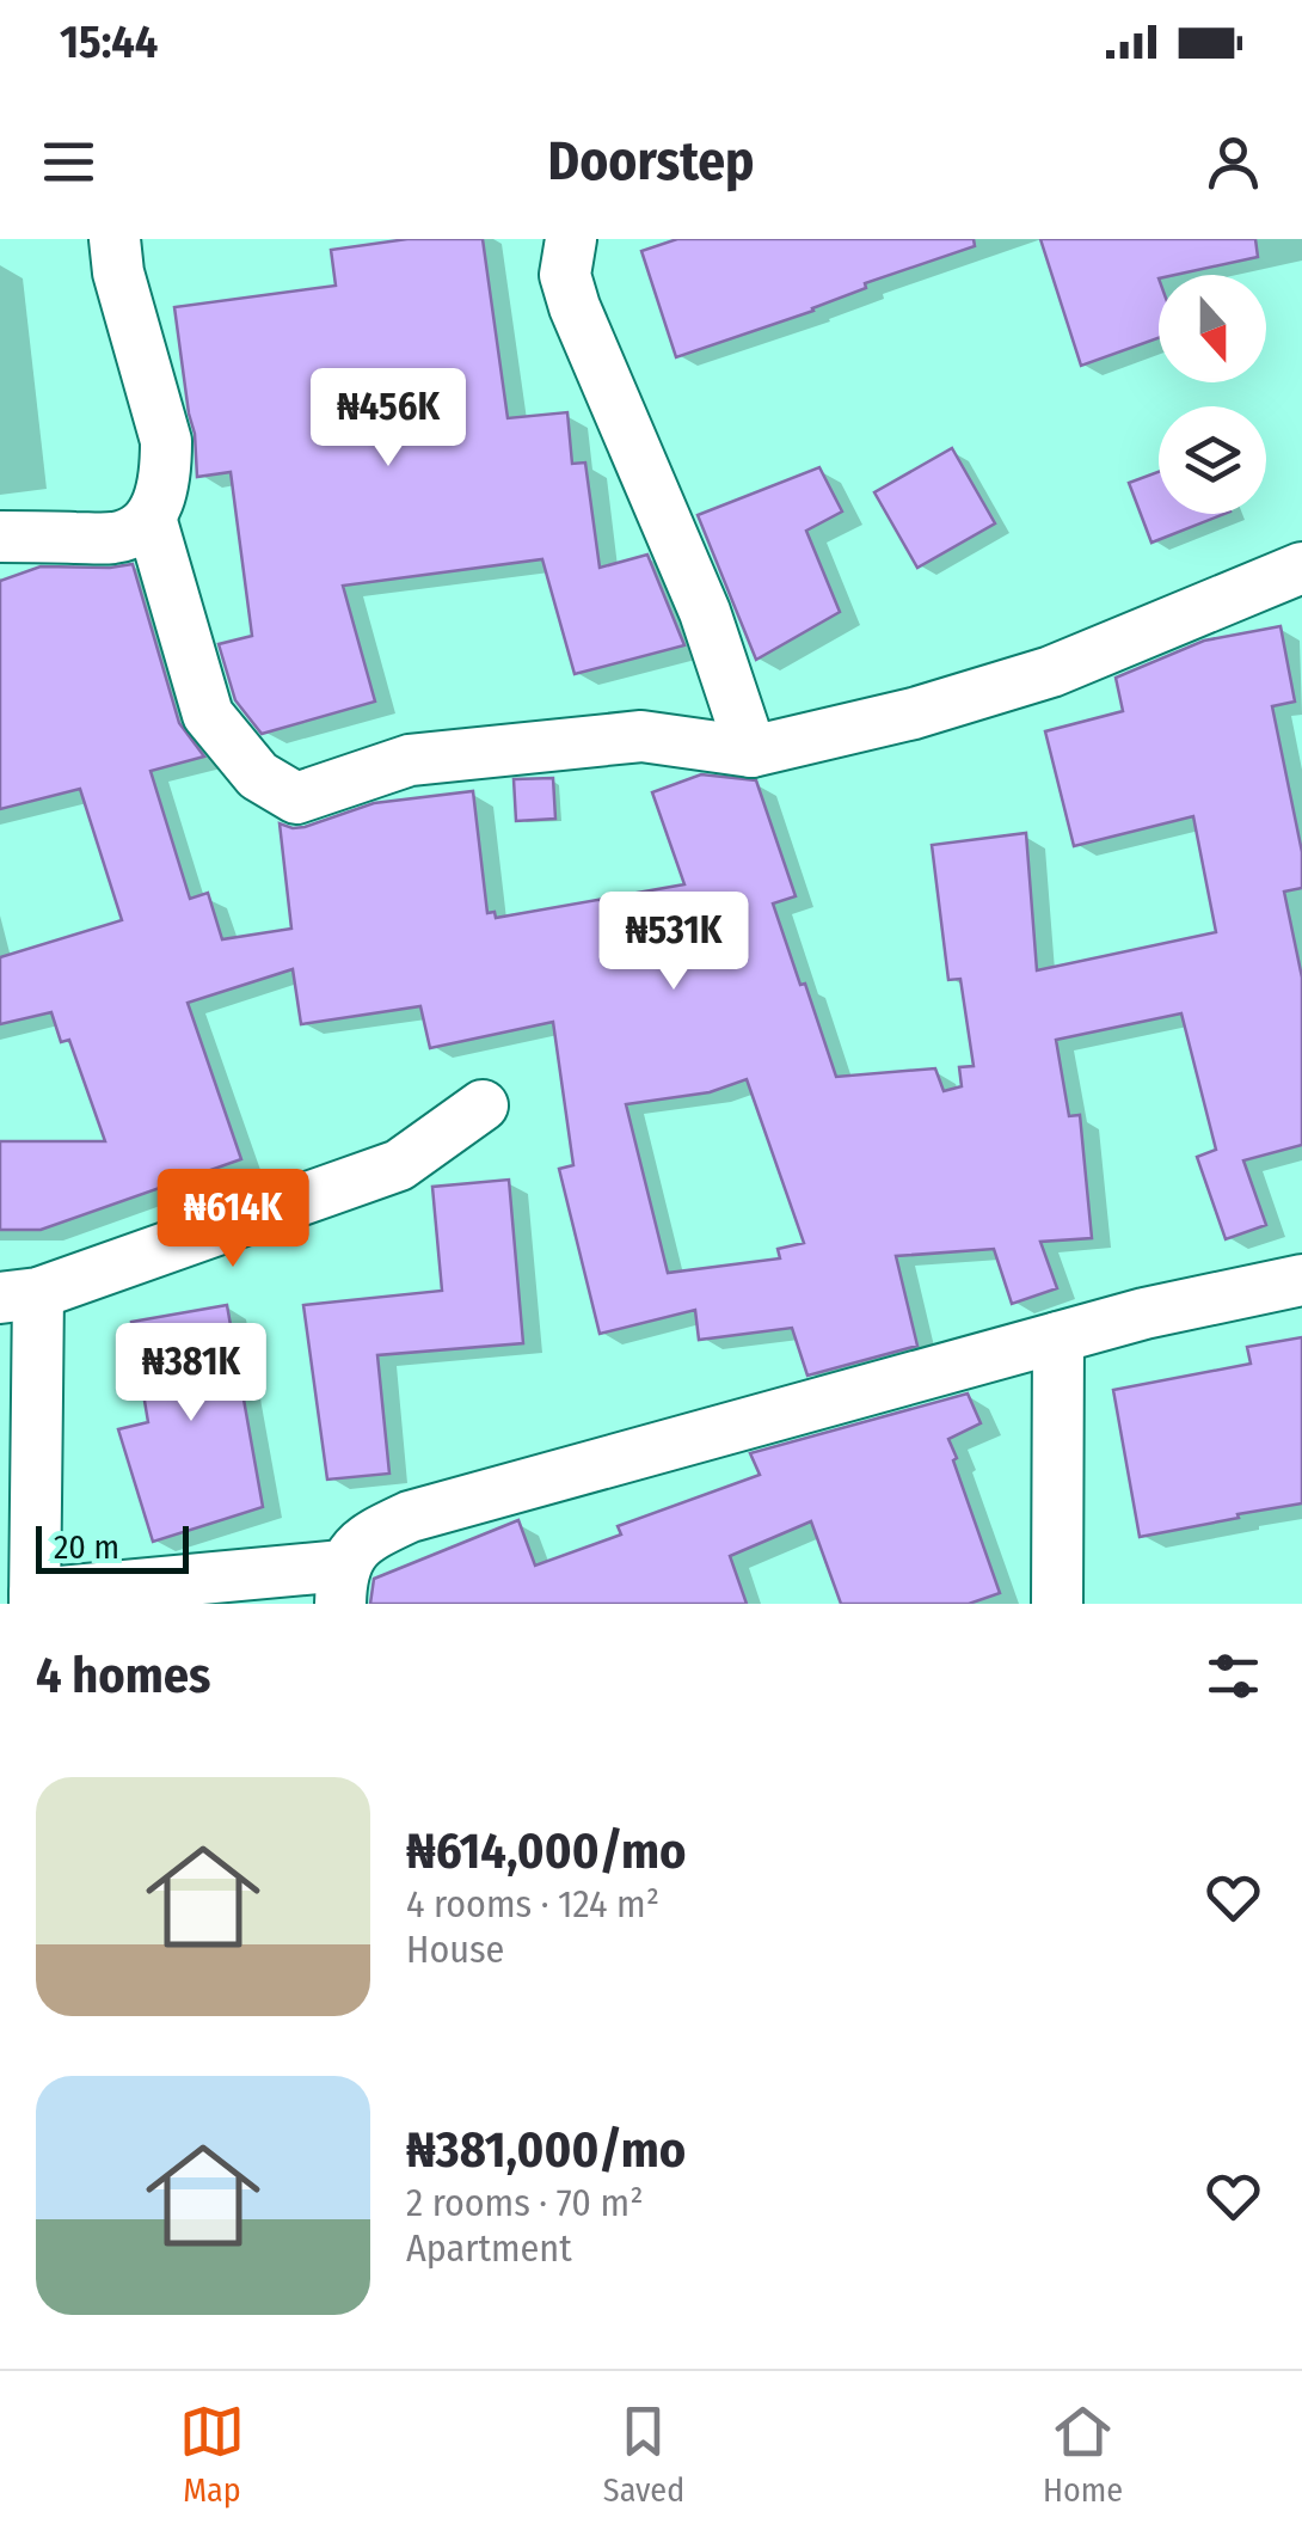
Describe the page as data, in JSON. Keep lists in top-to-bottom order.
{
  "scale_bar": "20 m",
  "north": "bottom",
  "page": {
    "status": "15:44",
    "header": "Doorstep",
    "price": [
      "₦456K",
      "₦531K",
      "₦614K",
      "₦381K"
    ],
    "scale": "20 m",
    "heading": "4 homes",
    "list": [
      {
        "name": "₦614,000/mo",
        "note": "4 rooms · 124 m² · House"
      },
      {
        "name": "₦381,000/mo",
        "note": "2 rooms · 70 m² · Apartment"
      }
    ],
    "tabs": ["Map", "Saved", "Home"]
  }
}
